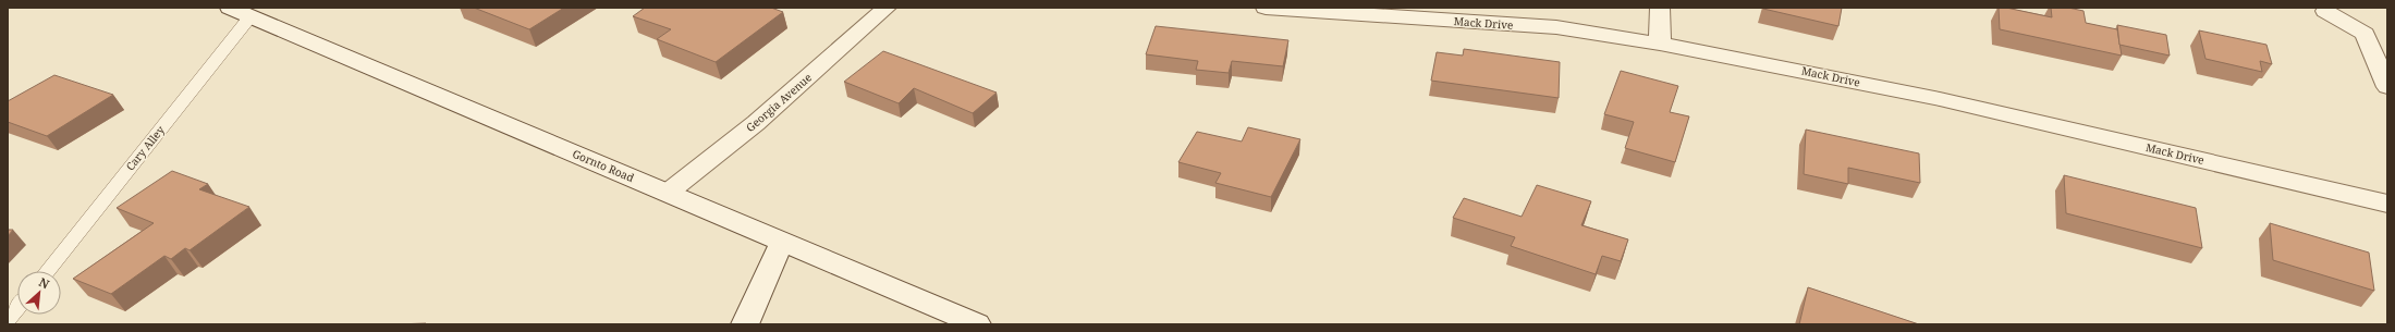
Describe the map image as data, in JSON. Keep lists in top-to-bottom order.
{
  "streets": {
    "street": ["Mack Drive", "Georgia Avenue", "Gornto Road"],
    "lane": ["Cary Alley"]
  },
  "crossings": [
    ["Georgia Avenue", "Gornto Road"],
    ["Cary Alley", "Gornto Road"]
  ],
  "north": "top right"
}
